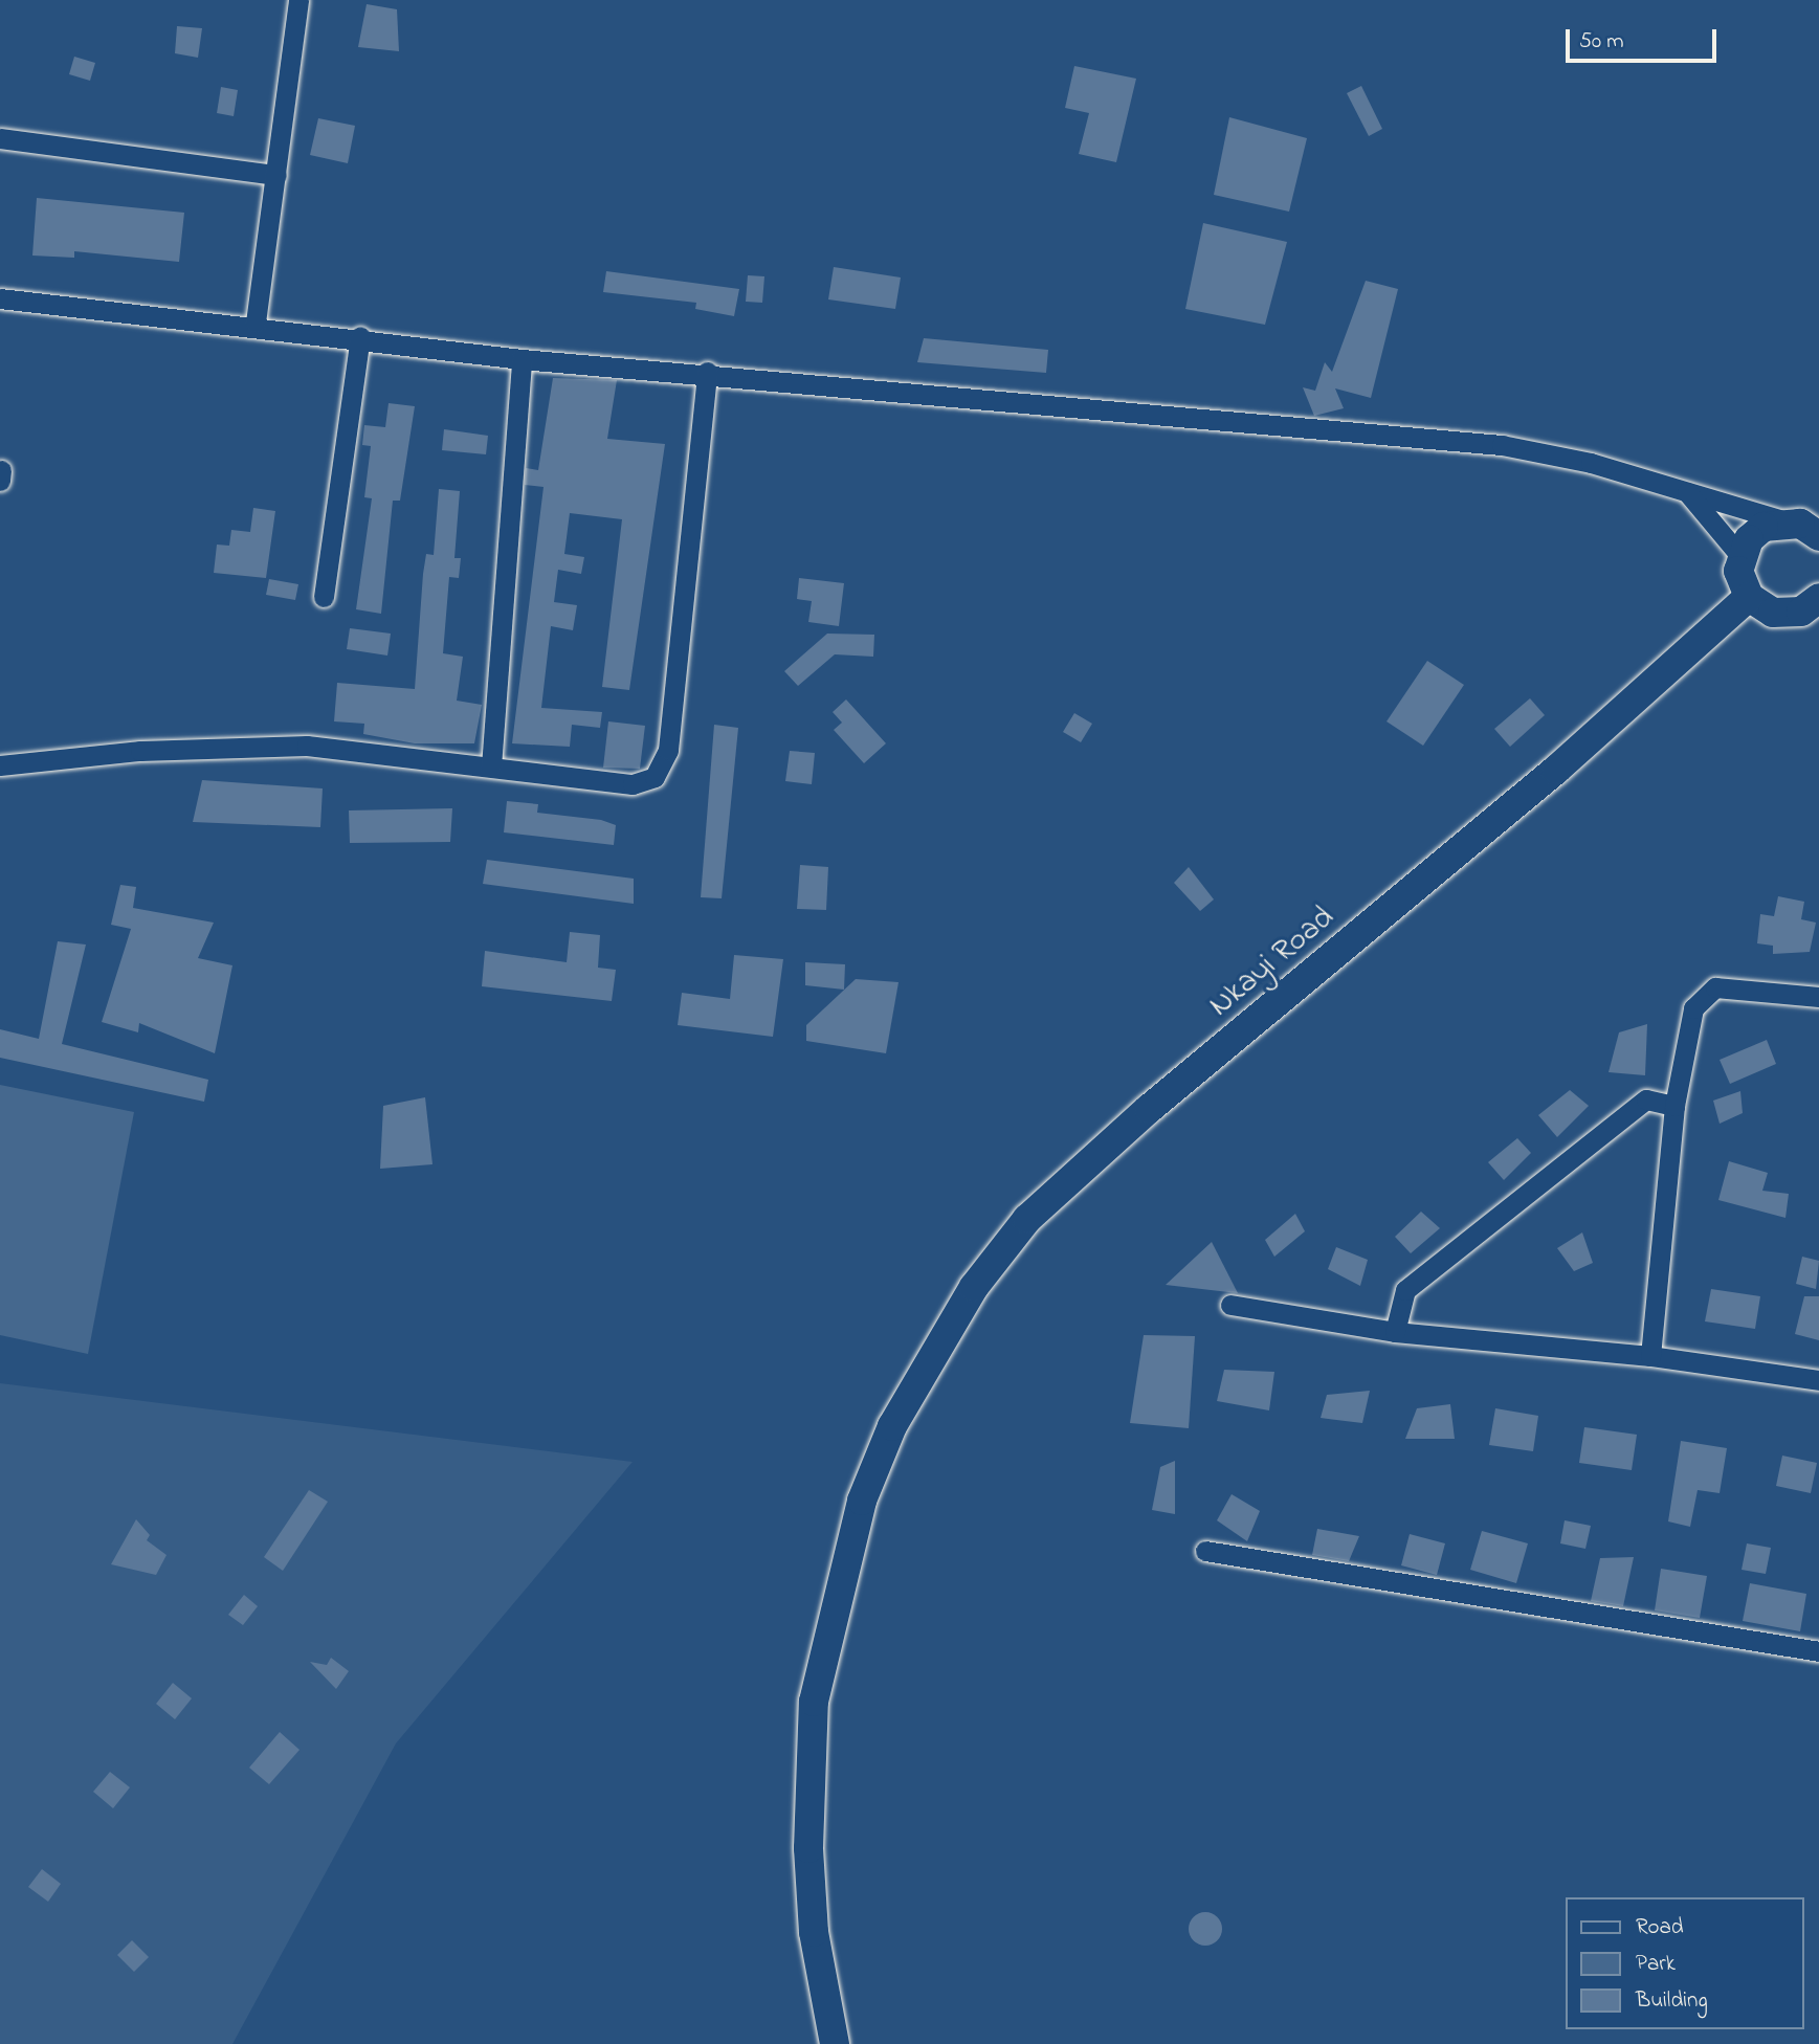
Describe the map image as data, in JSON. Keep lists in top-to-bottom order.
{
  "streets": {
    "main road": ["Nkayi Road"]
  },
  "legend": ["Road", "Park", "Building"],
  "scale_bar": "50 m"
}
